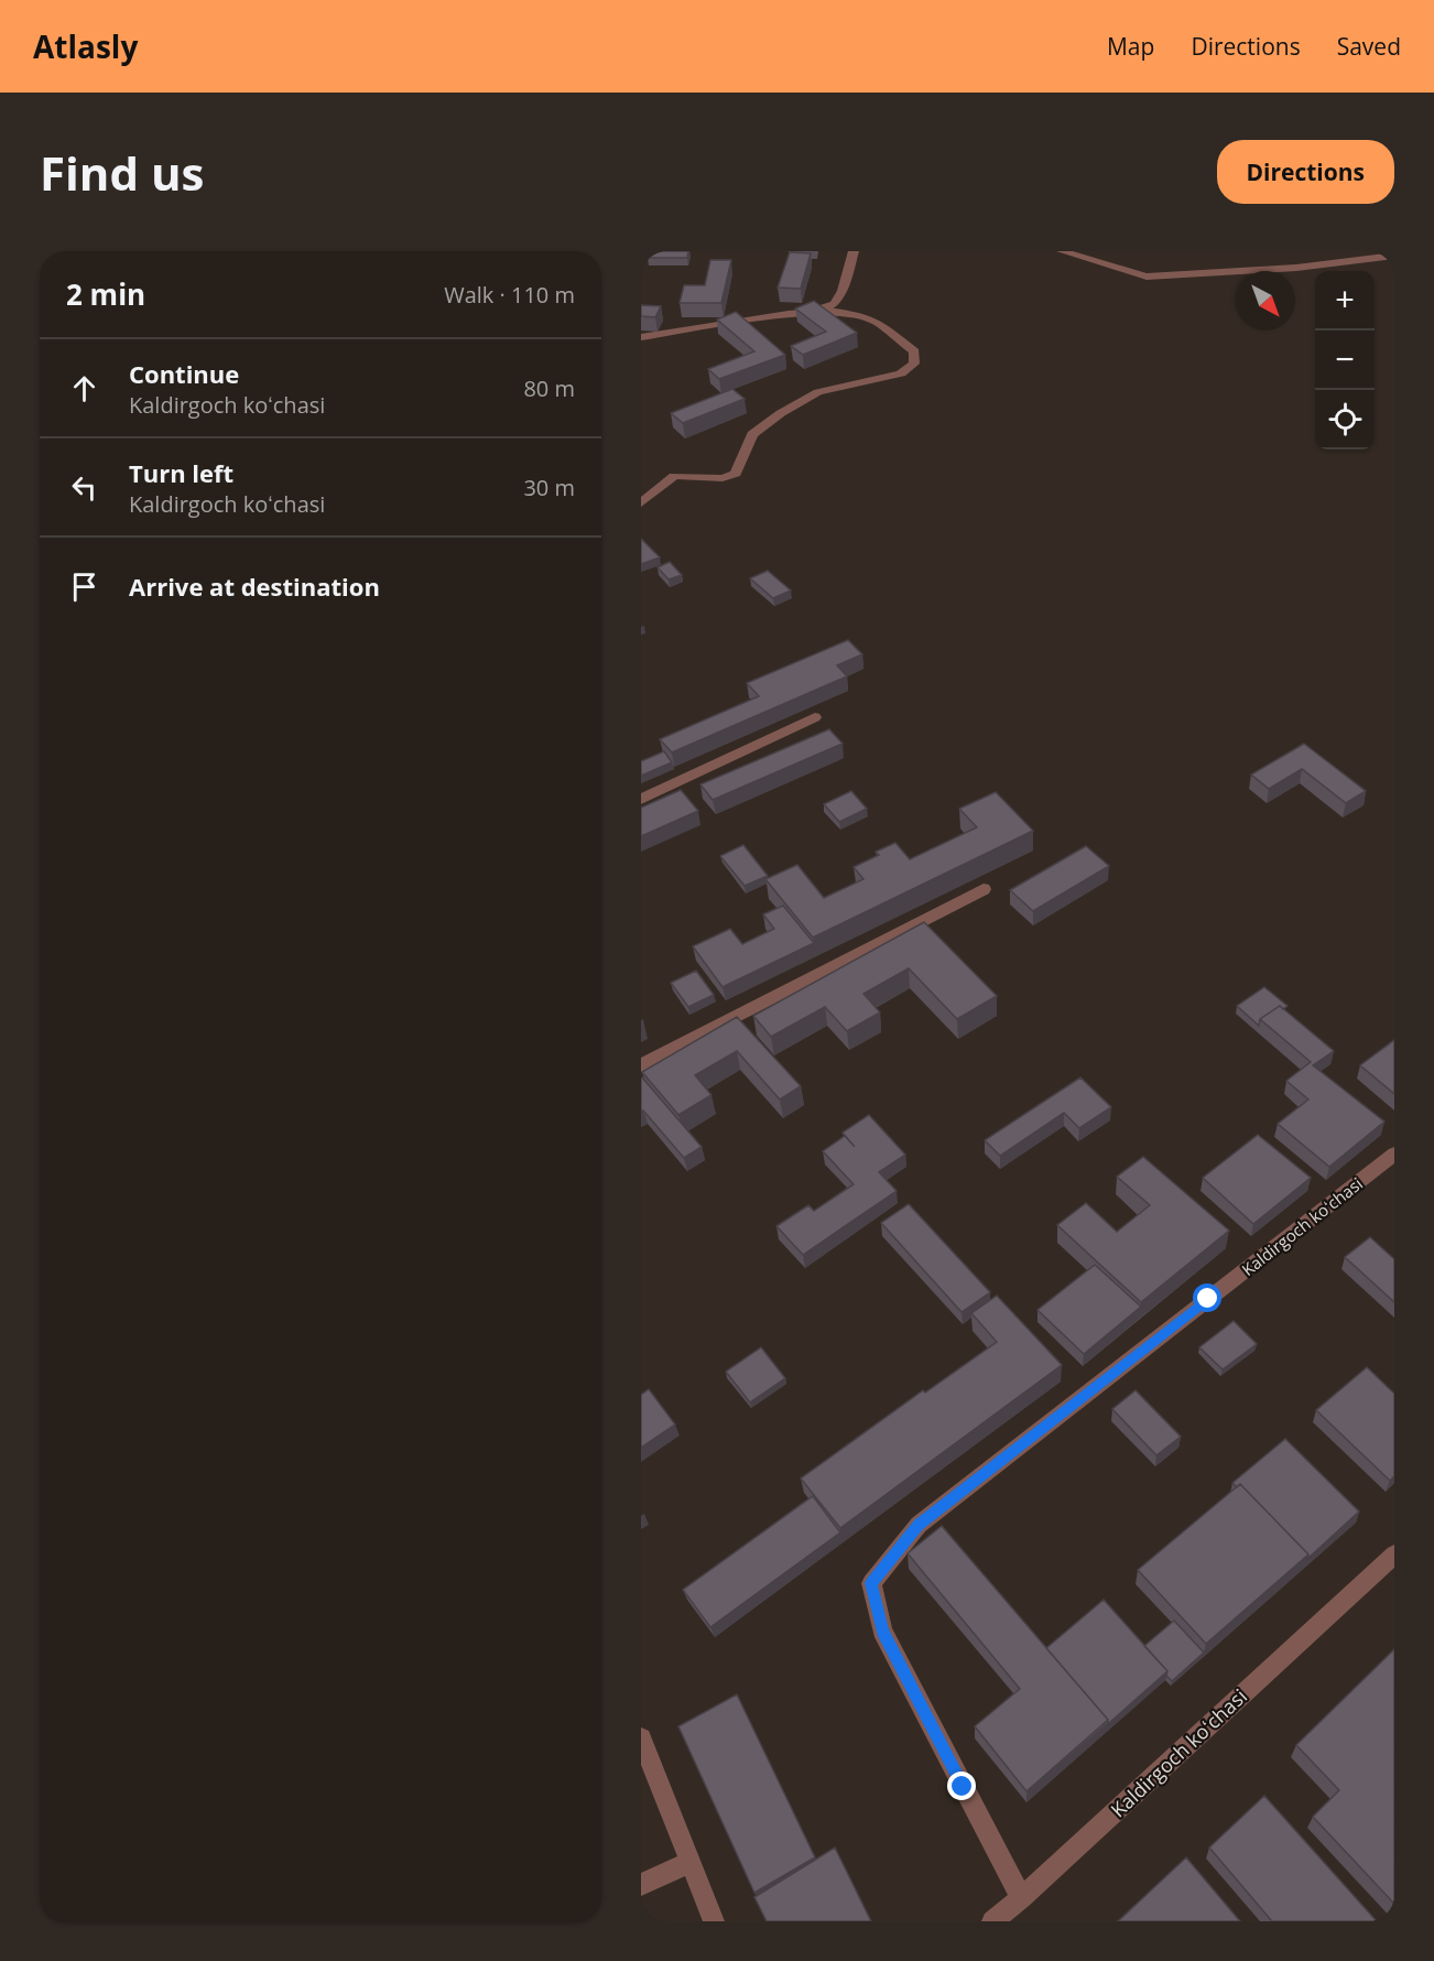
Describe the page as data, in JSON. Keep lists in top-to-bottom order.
{
  "streets": {
    "street": ["Kaldirgoch koʻchasi"]
  },
  "north": "bottom right",
  "page": {
    "header": "Atlasly",
    "nav": ["Map", "Directions", "Saved"],
    "buttons": "Directions",
    "title": "Find us",
    "heading": ["2 min", "Walk · 110 m"],
    "map_buttons": ["+", "−"],
    "list": [
      ["Continue", "Kaldirgoch koʻchasi", "80 m"],
      ["Turn left", "Kaldirgoch koʻchasi", "30 m"],
      "Arrive at destination"
    ]
  }
}
